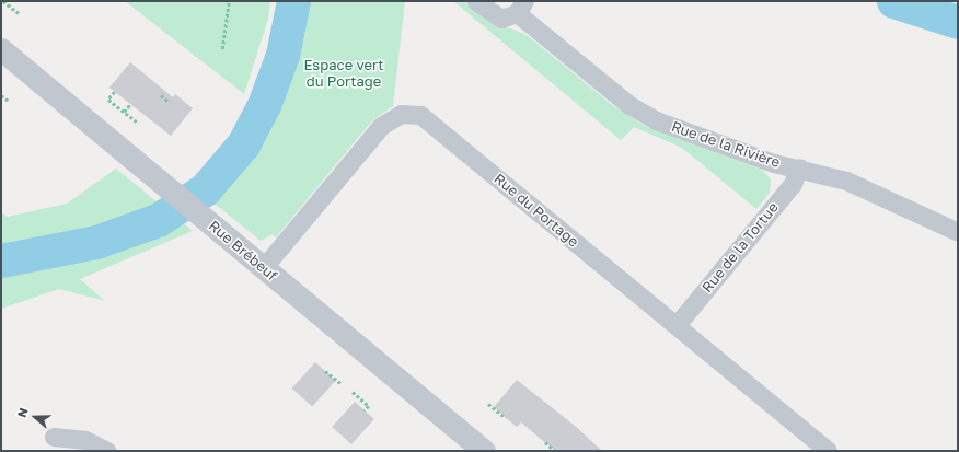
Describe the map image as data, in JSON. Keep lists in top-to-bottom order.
{
  "streets": {
    "street": [
      "Rue de la Rivière",
      "Rue du Portage",
      "Rue de la Tortue",
      "Rue Brébeuf"
    ]
  },
  "crossings": [
    ["Rue de la Rivière", "Rue de la Tortue"],
    ["Rue du Portage", "Rue de la Tortue"],
    ["Rue du Portage", "Rue Brébeuf"]
  ],
  "parks": ["Espace vert du Portage"],
  "north": "left"
}
